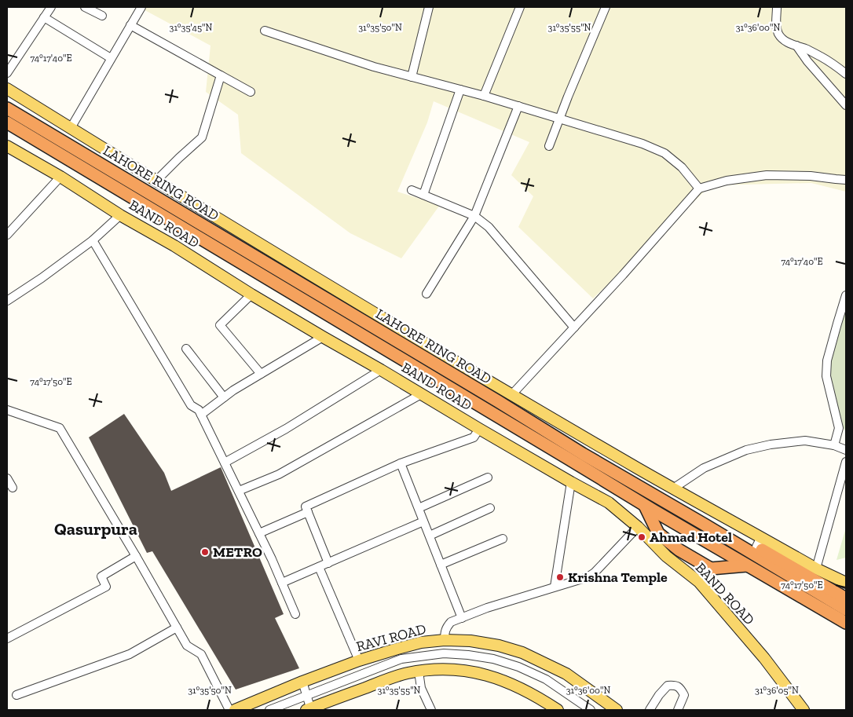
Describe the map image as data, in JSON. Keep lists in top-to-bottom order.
{
  "streets": {
    "highway": ["LAHORE RING ROAD"],
    "main road": ["BAND ROAD", "RAVI ROAD"]
  },
  "districts": ["Qasurpura"],
  "places": ["Ahmad Hotel", "METRO", "Krishna Temple"],
  "coordinates": [
    "31°35'45\"N",
    "31°35'50\"N",
    "31°35'55\"N",
    "31°36'00\"N",
    "74°17'40\"E",
    "74°17'50\"E",
    "31°36'05\"N"
  ]
}
